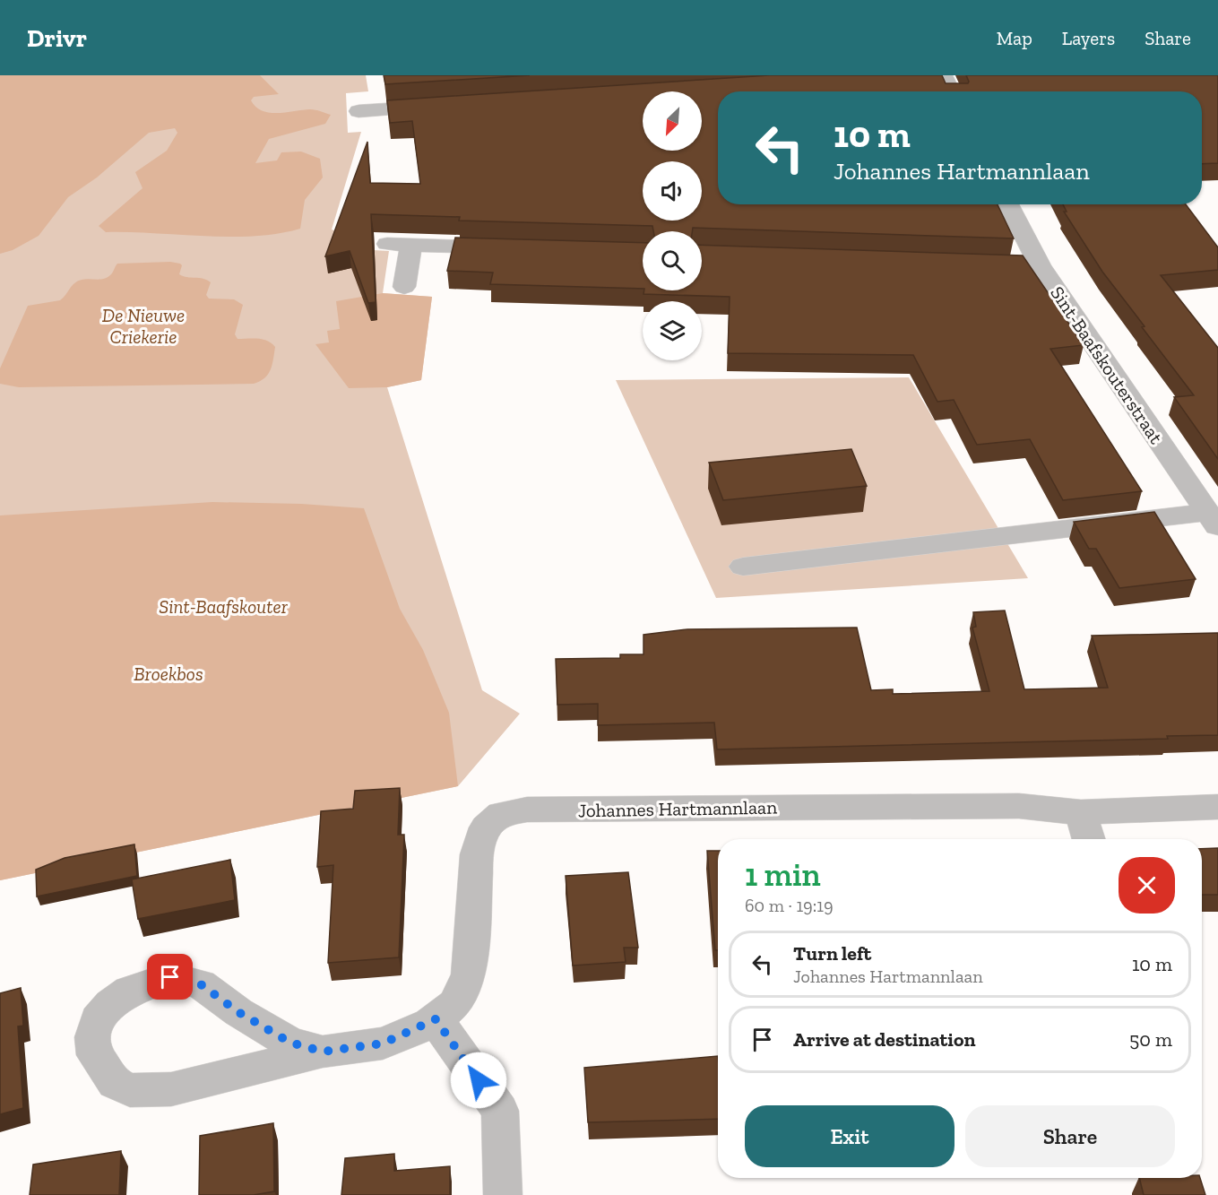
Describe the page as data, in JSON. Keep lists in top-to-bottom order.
{
  "streets": {
    "street": ["Sint-Baafskouterstraat", "Johannes Hartmannlaan"]
  },
  "parks": ["De Nieuwe Criekerie", "Sint-Baafskouter", "Broekbos"],
  "north": "bottom left",
  "page": {
    "header": "Drivr",
    "nav": ["Map", "Layers", "Share"],
    "turn": ["10 m", "Johannes Hartmannlaan"],
    "heading": ["1 min", "60 m · 19:19"],
    "list": [
      {
        "name": "Turn left",
        "note": "Johannes Hartmannlaan",
        "value": "10 m"
      },
      {
        "name": "Arrive at destination",
        "value": "50 m"
      }
    ],
    "buttons": ["Exit", "Share"]
  }
}
